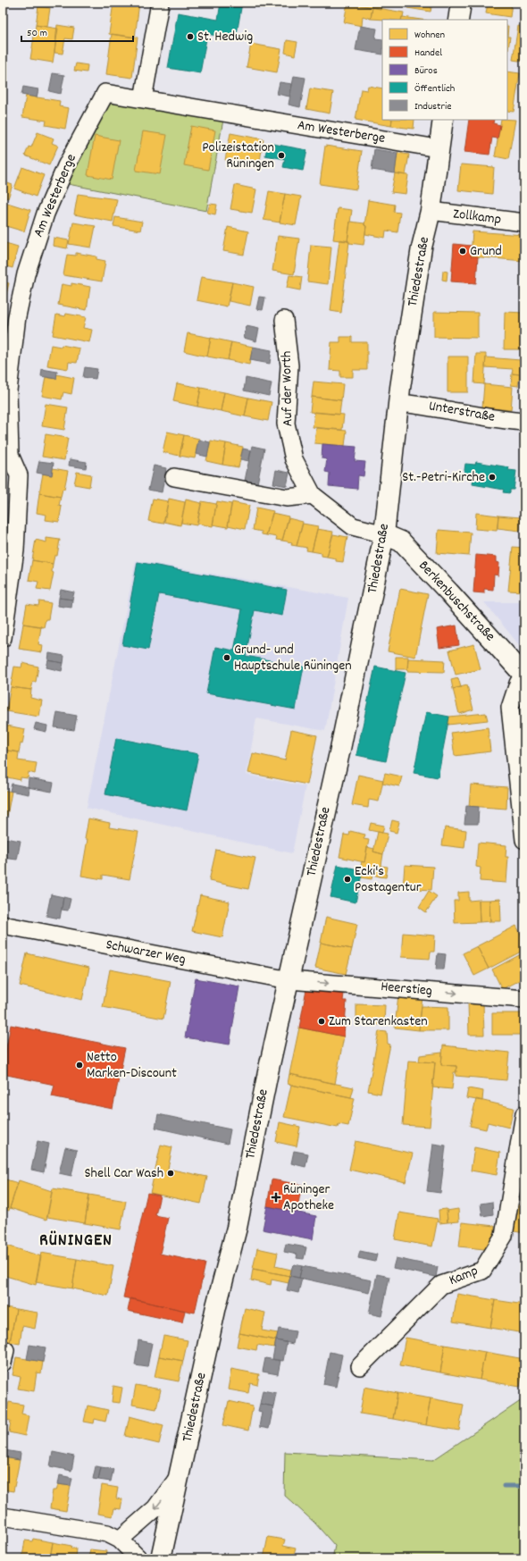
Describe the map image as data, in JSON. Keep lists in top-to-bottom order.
{
  "streets": {
    "street": [
      "Am Westerberge",
      "Zollkamp",
      "Thiedestraße",
      "Auf der Worth",
      "Unterstraße",
      "Berkenbuschstraße",
      "Schwarzer Weg",
      "Heerstieg",
      "Kamp"
    ]
  },
  "crossings": [
    ["Am Westerberge", "Thiedestraße"],
    ["Zollkamp", "Thiedestraße"],
    ["Thiedestraße", "Auf der Worth"],
    ["Thiedestraße", "Unterstraße"],
    ["Thiedestraße", "Berkenbuschstraße"],
    ["Thiedestraße", "Schwarzer Weg"],
    ["Thiedestraße", "Heerstieg"],
    ["Auf der Worth", "Berkenbuschstraße"],
    ["Schwarzer Weg", "Heerstieg"]
  ],
  "one_way": ["Heerstieg"],
  "districts": ["RÜNINGEN"],
  "places": {
    "other": [
      "St. Hedwig",
      "Polizeistation Rüningen",
      "Grund",
      "St.-Petri-Kirche",
      "Grund- und Hauptschule Rüningen",
      "Ecki's Postagentur",
      "Zum Starenkasten",
      "Netto Marken-Discount",
      "Shell Car Wash"
    ],
    "health": ["Rüninger Apotheke"]
  },
  "legend": [
    "Wohnen",
    "Handel",
    "Büros",
    "Öffentlich",
    "Industrie"
  ],
  "scale_bar": "50 m"
}
